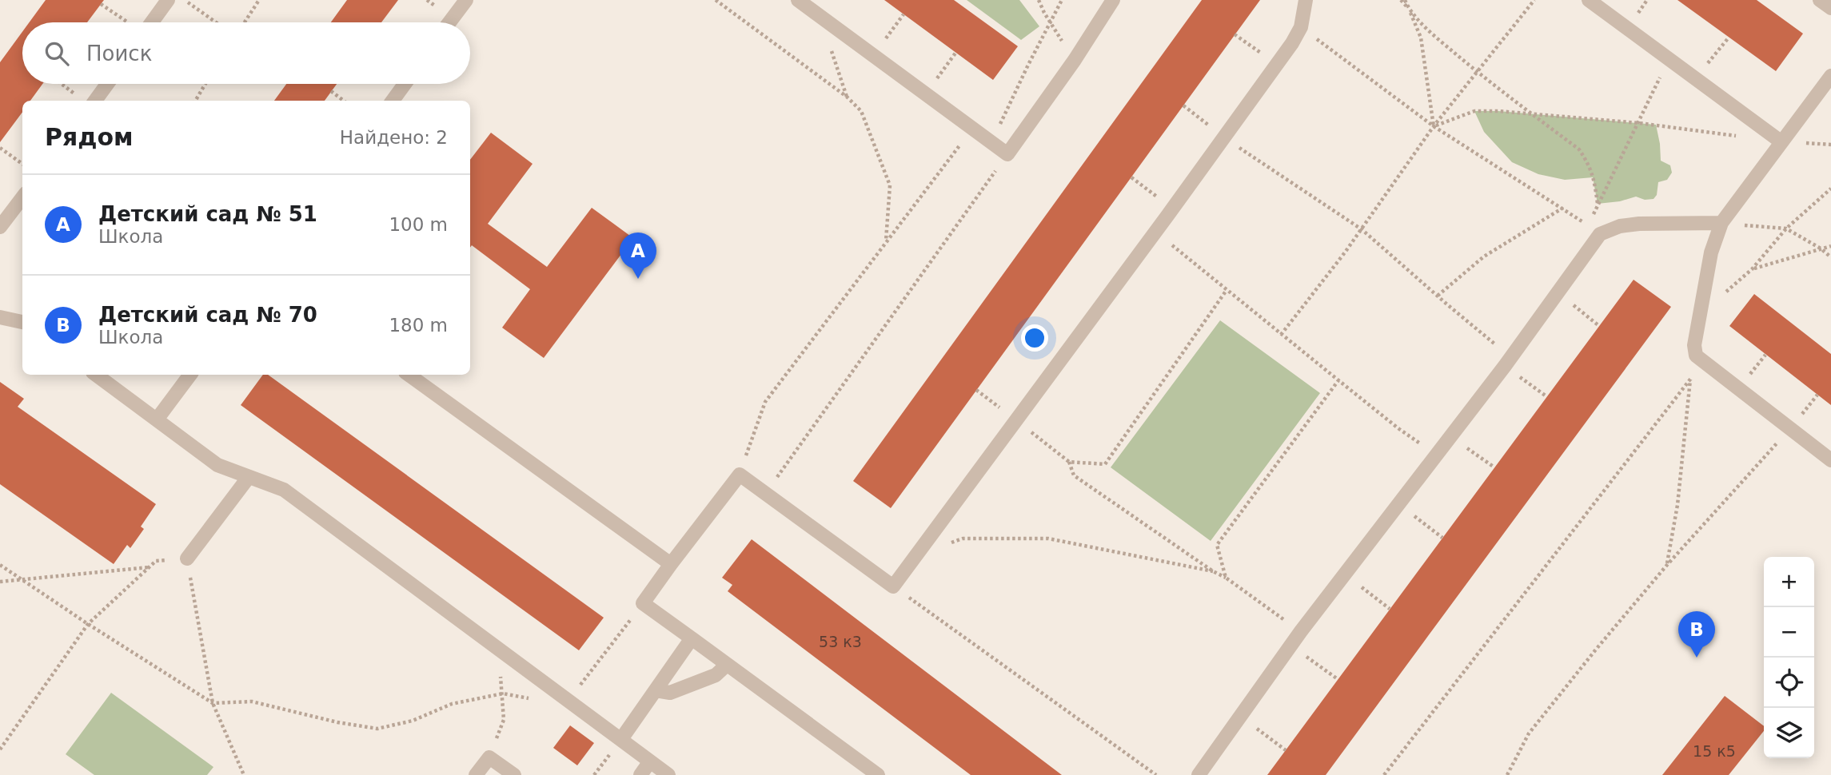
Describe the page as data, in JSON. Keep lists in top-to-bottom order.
{
  "house_numbers": ["53 к3", "15 к5"],
  "page": {
    "search": "Поиск",
    "heading": ["Рядом", "Найдено: 2"],
    "list": [
      {
        "mark": "A",
        "name": "Детский сад № 51",
        "note": "Школа",
        "value": "100 m"
      },
      {
        "mark": "B",
        "name": "Детский сад № 70",
        "note": "Школа",
        "value": "180 m"
      }
    ],
    "pins": ["A", "B"],
    "map_buttons": ["+", "−"]
  }
}
